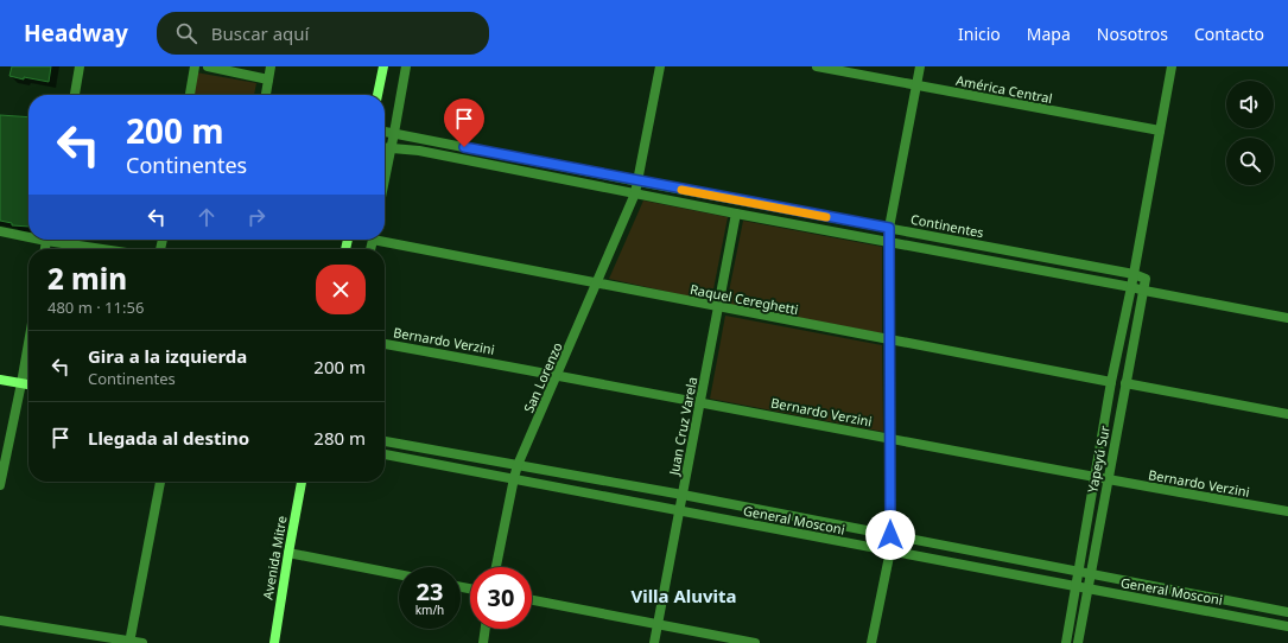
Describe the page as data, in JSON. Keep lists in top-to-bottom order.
{
  "streets": {
    "street": [
      "América Central",
      "Continentes",
      "Raquel Cereghetti",
      "Bernardo Verzini",
      "San Lorenzo",
      "Juan Cruz Varela",
      "Yapeyú Sur",
      "General Mosconi",
      "Avenida Mitre"
    ]
  },
  "crossings": [
    ["América Central", "Yapeyú Sur"],
    ["Continentes", "San Lorenzo"],
    ["Continentes", "Juan Cruz Varela"],
    ["Continentes", "Yapeyú Sur"],
    ["Raquel Cereghetti", "San Lorenzo"],
    ["Raquel Cereghetti", "Juan Cruz Varela"],
    ["Raquel Cereghetti", "Yapeyú Sur"],
    ["Bernardo Verzini", "San Lorenzo"],
    ["Bernardo Verzini", "Juan Cruz Varela"],
    ["Bernardo Verzini", "Yapeyú Sur"],
    ["San Lorenzo", "General Mosconi"],
    ["Juan Cruz Varela", "General Mosconi"],
    ["Yapeyú Sur", "General Mosconi"]
  ],
  "districts": ["Villa Aluvita"],
  "page": {
    "header": "Headway",
    "search": "Buscar aquí",
    "nav": [
      "Inicio",
      "Mapa",
      "Nosotros",
      "Contacto"
    ],
    "turn": ["200 m", "Continentes"],
    "heading": ["2 min", "480 m · 11:56"],
    "list": [
      {
        "name": "Gira a la izquierda",
        "note": "Continentes",
        "value": "200 m"
      },
      {
        "name": "Llegada al destino",
        "value": "280 m"
      }
    ],
    "speed": "23 km/h",
    "limit": "30"
  }
}
